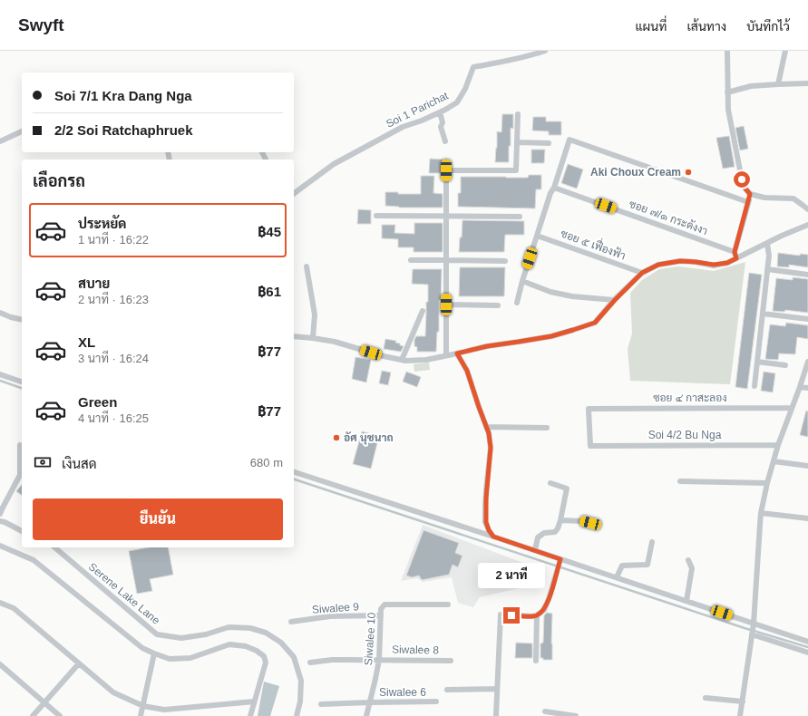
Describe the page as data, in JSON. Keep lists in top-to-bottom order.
{
  "streets": {
    "street": [
      "Soi 1 Parichat",
      "ซอย ๗/๑ กระดังงา",
      "ซอย ๕ เฟื่องฟ้า",
      "ซอย ๔ กาสะลอง",
      "Soi 4/2 Bu Nga",
      "Serene Lake Lane",
      "Siwalee 9",
      "Siwalee 10",
      "Siwalee 8",
      "Siwalee 6"
    ]
  },
  "crossings": [
    ["ซอย ๔ กาสะลอง", "Soi 4/2 Bu Nga"],
    ["Siwalee 9", "Siwalee 10"],
    ["Siwalee 10", "Siwalee 8"],
    ["Siwalee 10", "Siwalee 6"]
  ],
  "places": ["Aki Choux Cream", "อัศ นุชนาถ"],
  "page": {
    "header": "Swyft",
    "nav": ["แผนที่", "เส้นทาง", "บันทึกไว้"],
    "banner": ["Soi 7/1 Kra Dang Nga", "2/2 Soi Ratchaphruek"],
    "heading": "เลือกรถ",
    "list": [
      {
        "name": "ประหยัด",
        "note": "1 นาที · 16:22",
        "value": "฿45"
      },
      {
        "name": "สบาย",
        "note": "2 นาที · 16:23",
        "value": "฿61"
      },
      {
        "name": "XL",
        "note": "3 นาที · 16:24",
        "value": "฿77"
      },
      {
        "name": "Green",
        "note": "4 นาที · 16:25",
        "value": "฿77"
      }
    ],
    "pay": ["เงินสด", "680 m"],
    "buttons": "ยืนยัน",
    "bubble": "2 นาที"
  }
}
